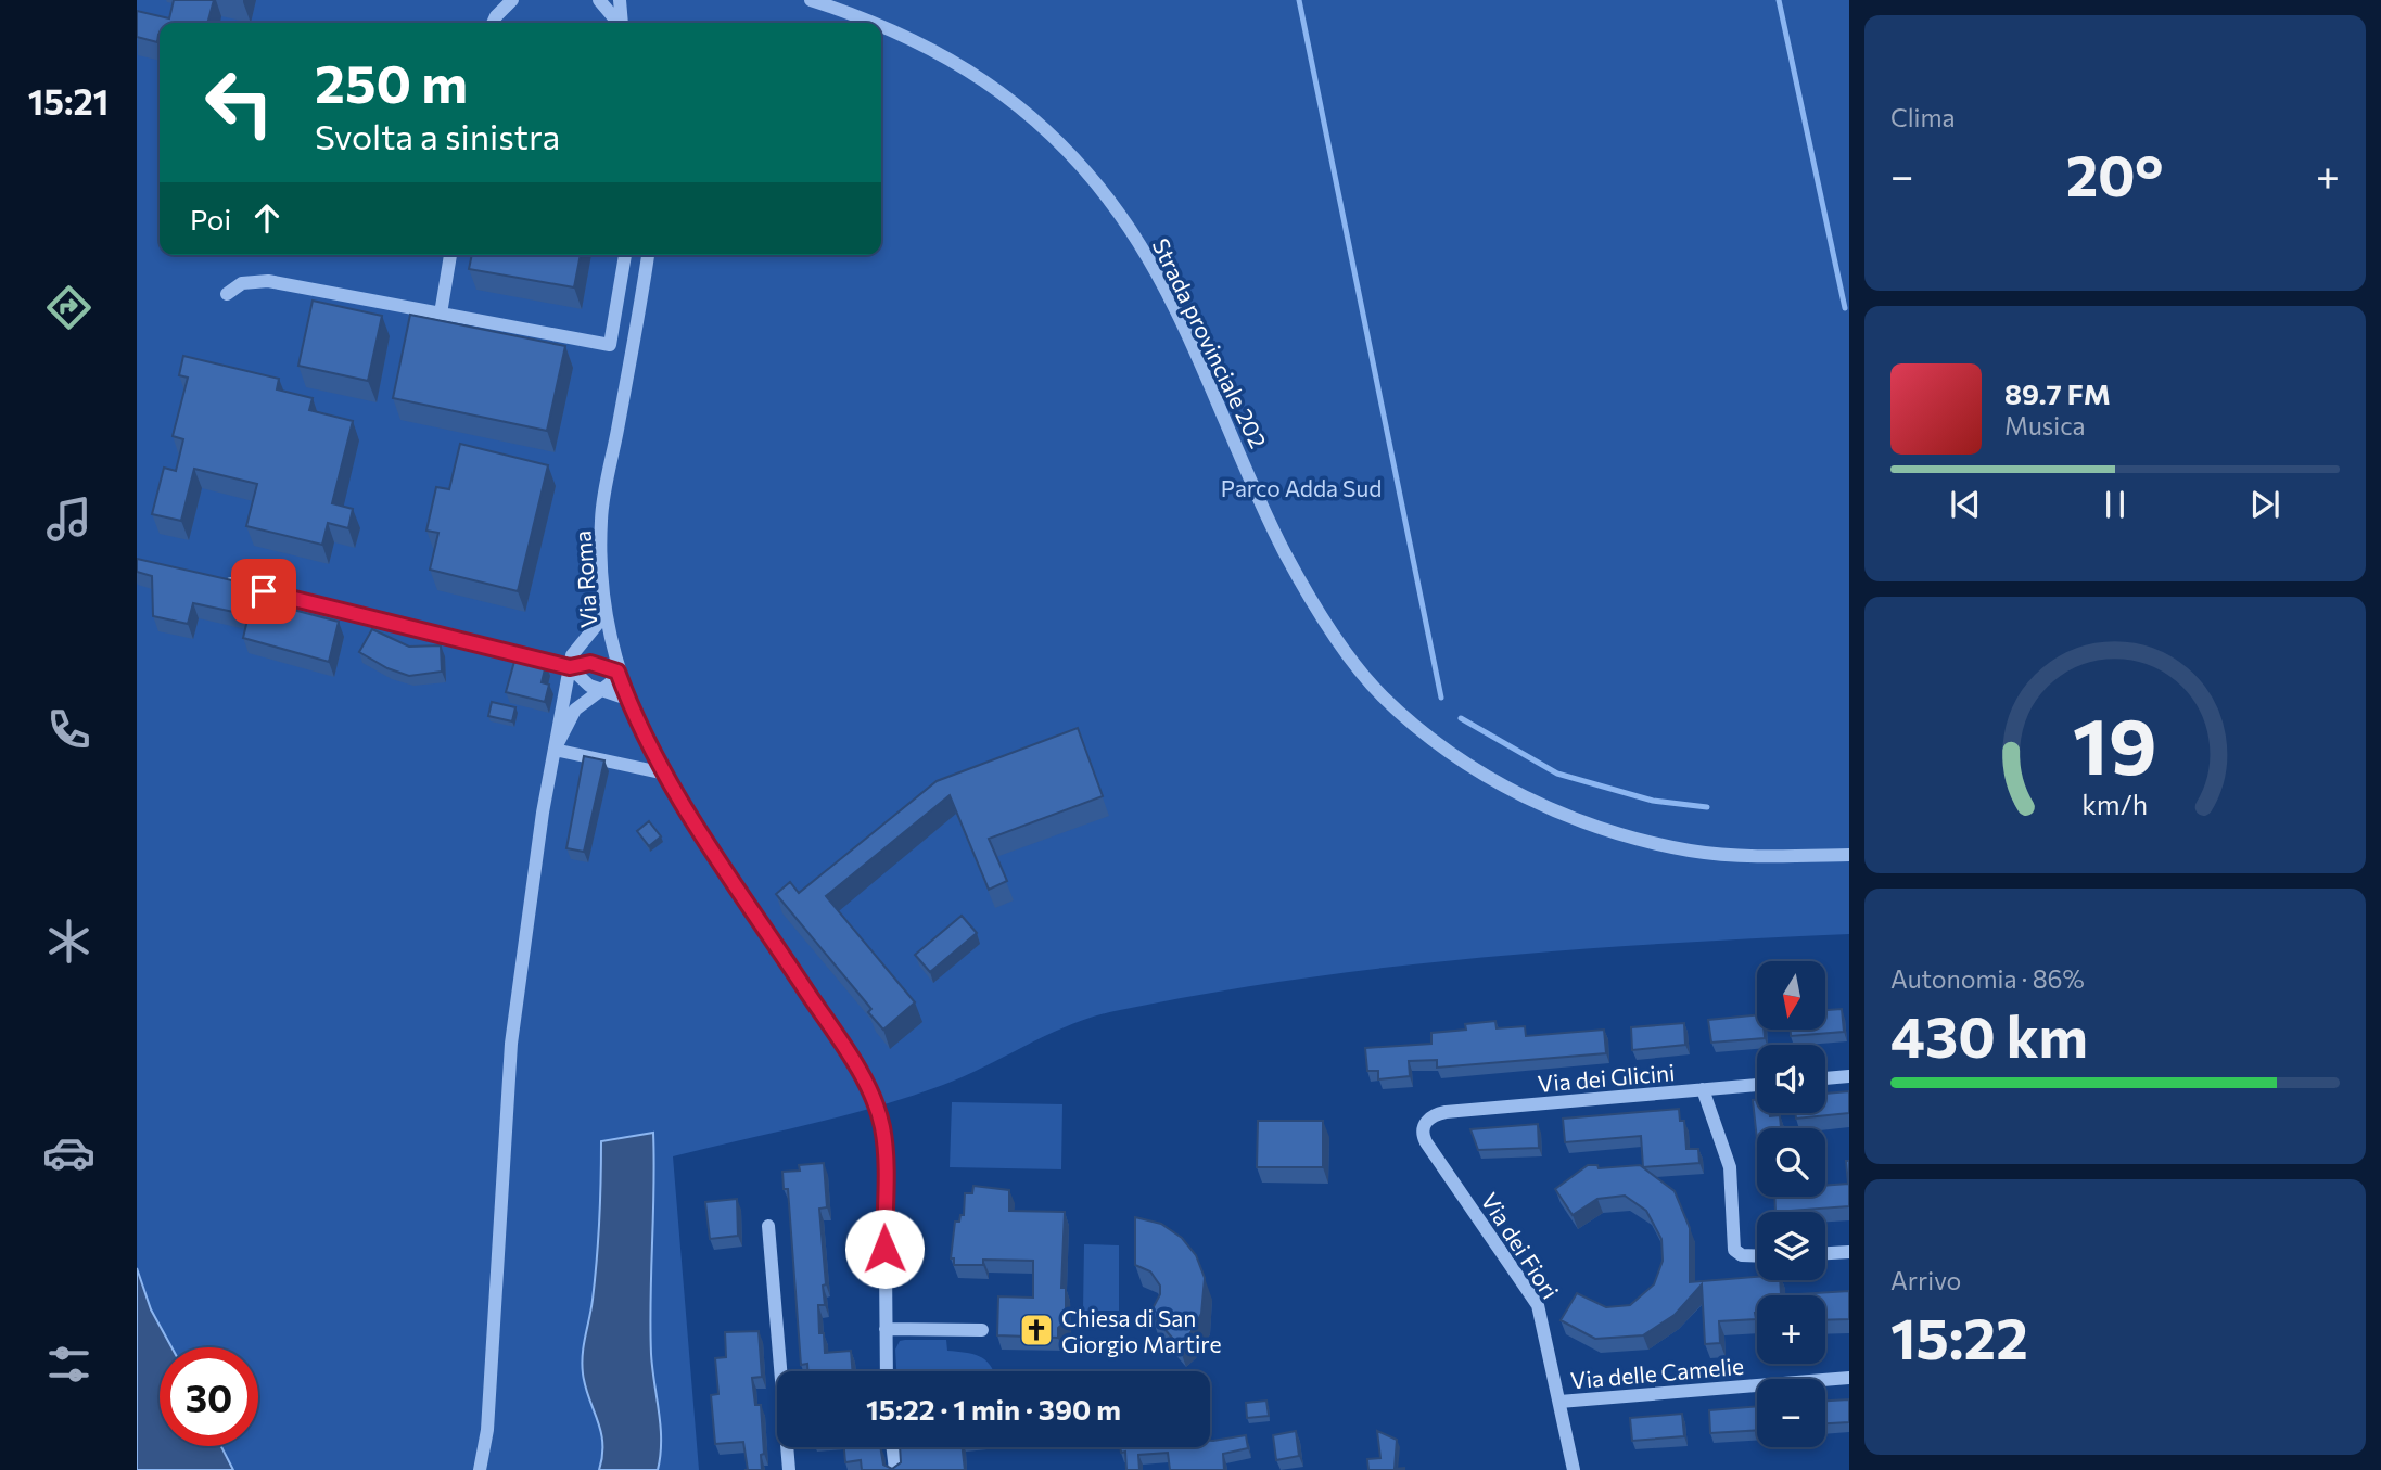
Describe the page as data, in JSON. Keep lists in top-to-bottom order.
{
  "streets": {
    "street": [
      "Strada provinciale 202",
      "Via Roma",
      "Via dei Glicini",
      "Via dei Fiori",
      "Via delle Camelie"
    ]
  },
  "crossings": [
    ["Via dei Glicini", "Via dei Fiori"],
    ["Via dei Fiori", "Via delle Camelie"]
  ],
  "parks": ["Parco Adda Sud"],
  "places": {
    "church": ["Chiesa di San Giorgio Martire"]
  },
  "north": "bottom",
  "page": {
    "tabs": "15:21",
    "tile": [
      "Clima",
      ["Autonomia · 86%", "430 km"],
      ["Arrivo", "15:22"]
    ],
    "turn": ["250 m", "Svolta a sinistra"],
    "heat": ["−", "20°", "+"],
    "then": "Poi",
    "song": ["89.7 FM", "Musica"],
    "map_buttons": ["+", "−"],
    "limit": "30",
    "trip": "15:22 · 1 min · 390 m",
    "gauge": ["19", "km/h"]
  }
}
